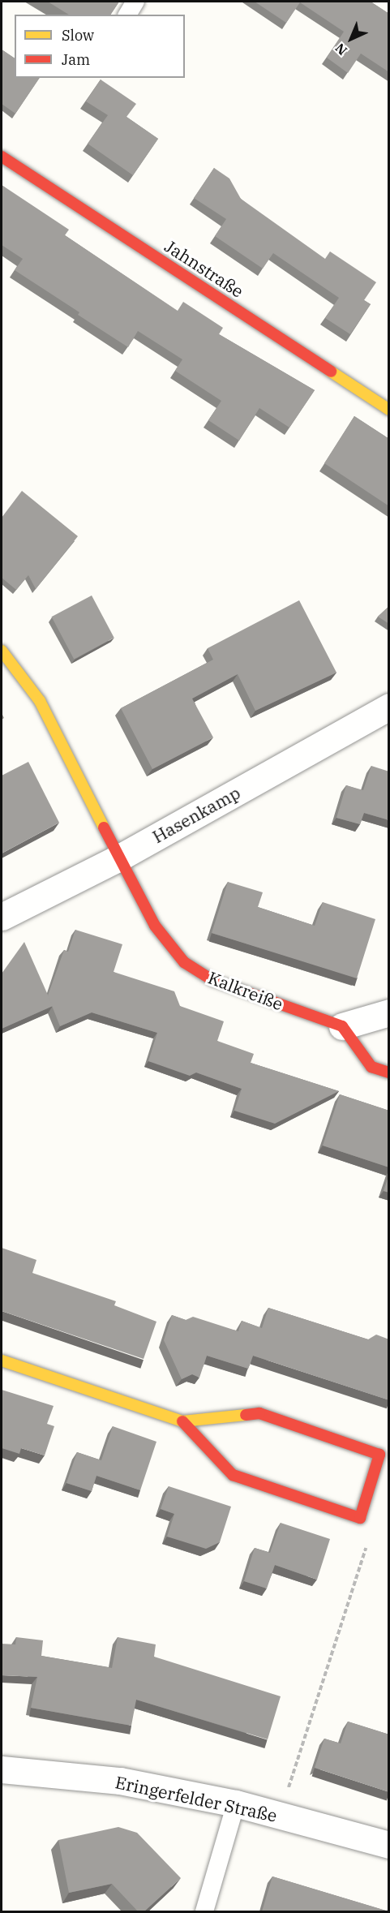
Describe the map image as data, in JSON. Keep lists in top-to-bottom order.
{
  "streets": {
    "street": [
      "Jahnstraße",
      "Hasenkamp",
      "Kalkreiße",
      "Eringerfelder Straße"
    ]
  },
  "crossings": [
    ["Hasenkamp", "Kalkreiße"]
  ],
  "legend": ["Slow", "Jam"],
  "north": "bottom left"
}
